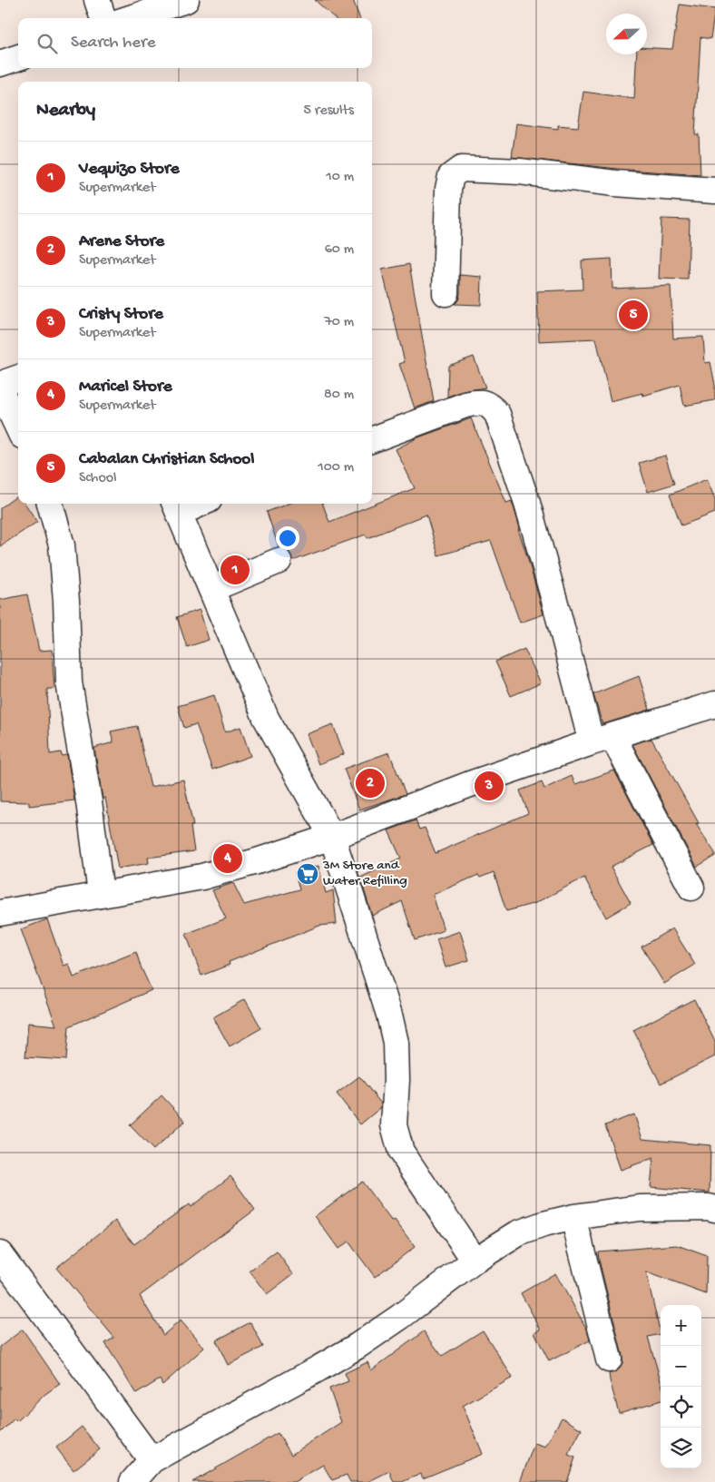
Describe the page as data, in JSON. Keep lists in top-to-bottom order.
{
  "places": {
    "supermarket": ["3M Store and Water Refilling"]
  },
  "north": "left",
  "page": {
    "search": "Search here",
    "heading": ["Nearby", "5 results"],
    "list": [
      {
        "mark": "1",
        "name": "Vequizo Store",
        "note": "Supermarket",
        "value": "10 m"
      },
      {
        "mark": "2",
        "name": "Arene Store",
        "note": "Supermarket",
        "value": "60 m"
      },
      {
        "mark": "3",
        "name": "Cristy Store",
        "note": "Supermarket",
        "value": "70 m"
      },
      {
        "mark": "4",
        "name": "Maricel Store",
        "note": "Supermarket",
        "value": "80 m"
      },
      {
        "mark": "5",
        "name": "Cabalan Christian School",
        "note": "School",
        "value": "100 m"
      }
    ],
    "pins": [
      "5",
      "1",
      "2",
      "3",
      "4"
    ],
    "map_buttons": ["+", "−"]
  }
}
